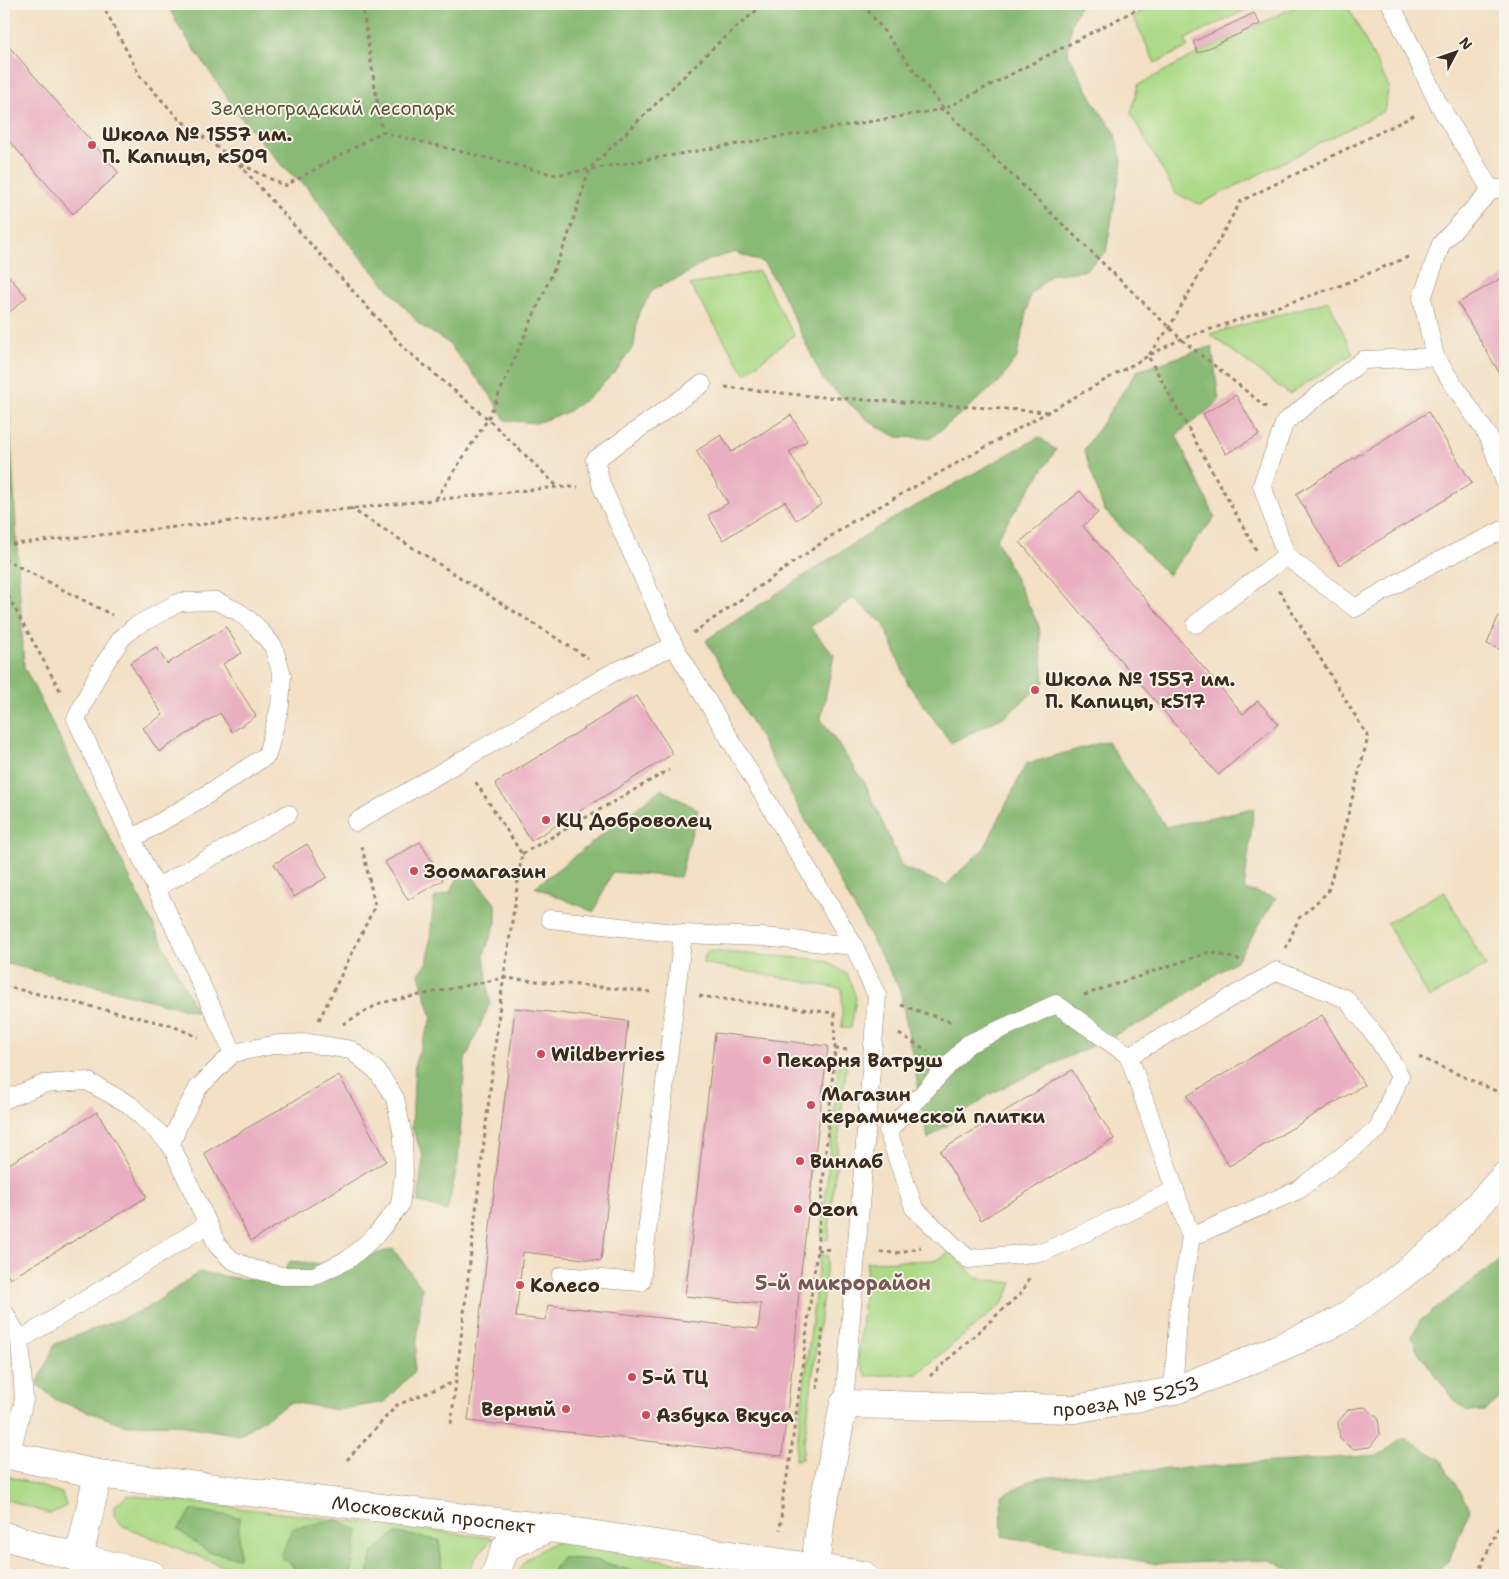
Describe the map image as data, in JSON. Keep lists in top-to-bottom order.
{
  "streets": {
    "main road": ["проезд № 5253", "Московский проспект"]
  },
  "districts": ["5-й микрорайон"],
  "parks": ["Зеленоградский лесопарк"],
  "places": [
    "Школа № 1557 им. П. Капицы, к509",
    "Школа № 1557 им. П. Капицы, к517",
    "КЦ Доброволец",
    "Зоомагазин",
    "Wildberries",
    "Пекарня Ватруш",
    "Магазин керамической плитки",
    "Винлаб",
    "Ozon",
    "Колесо",
    "5-й ТЦ",
    "Верный",
    "Азбука Вкуса"
  ],
  "north": "top right"
}
